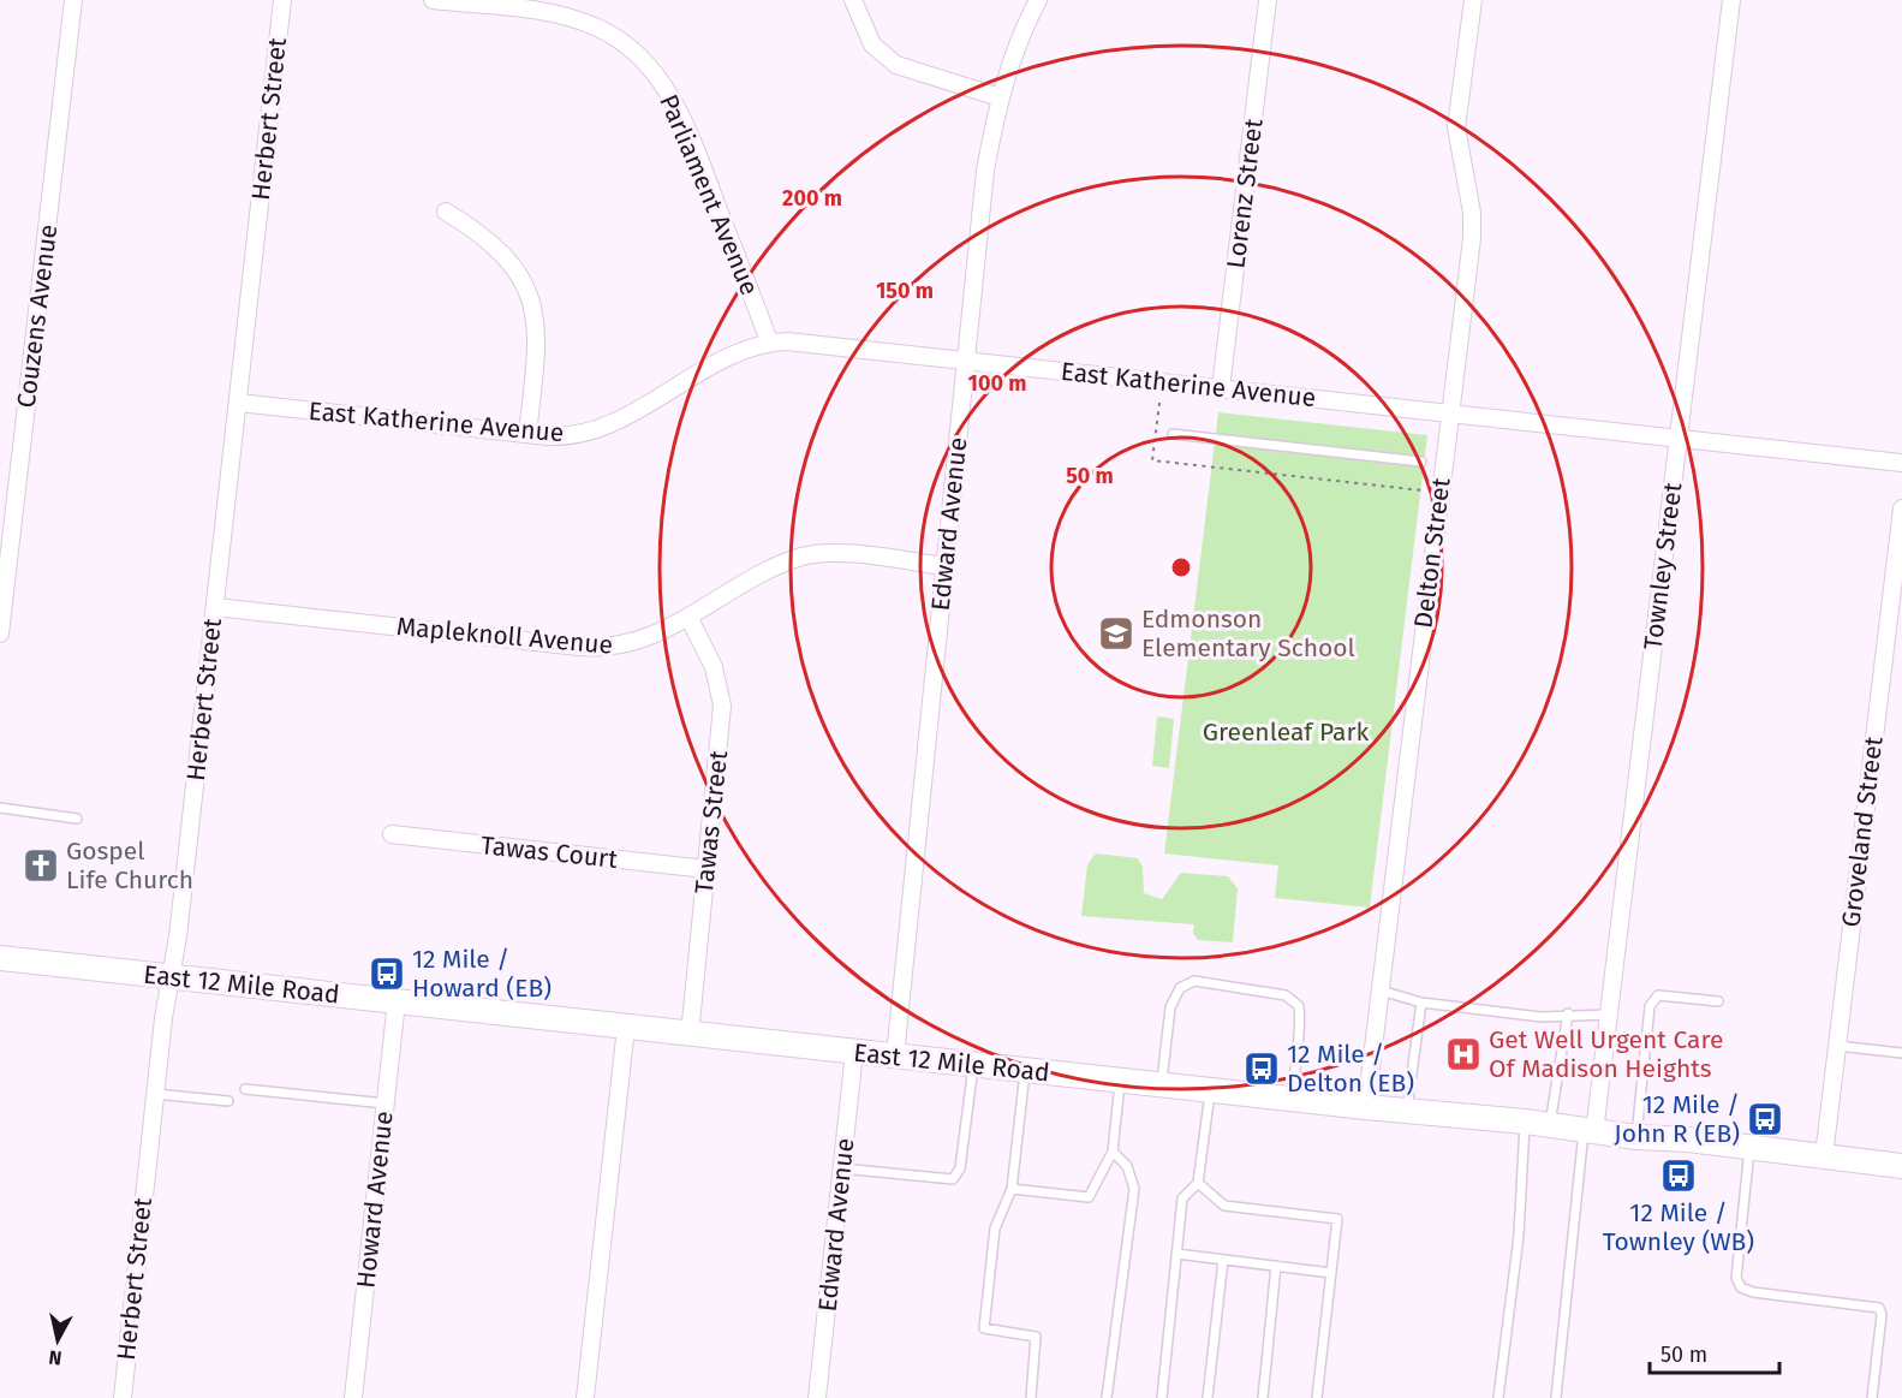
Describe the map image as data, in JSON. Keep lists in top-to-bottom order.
{
  "streets": {
    "main road": ["East 12 Mile Road"],
    "street": [
      "Herbert Street",
      "Lorenz Street",
      "Parliament Avenue",
      "Couzens Avenue",
      "East Katherine Avenue",
      "Edward Avenue",
      "Delton Street",
      "Townley Street",
      "Mapleknoll Avenue",
      "Tawas Street",
      "Groveland Street",
      "Tawas Court",
      "Howard Avenue"
    ]
  },
  "crossings": [
    ["Herbert Street", "East Katherine Avenue"],
    ["Herbert Street", "Mapleknoll Avenue"],
    ["Herbert Street", "East 12 Mile Road"],
    ["Lorenz Street", "East Katherine Avenue"],
    ["Parliament Avenue", "East Katherine Avenue"],
    ["East Katherine Avenue", "Edward Avenue"],
    ["East Katherine Avenue", "Delton Street"],
    ["East Katherine Avenue", "Townley Street"],
    ["Edward Avenue", "Mapleknoll Avenue"],
    ["Edward Avenue", "East 12 Mile Road"],
    ["Delton Street", "East 12 Mile Road"],
    ["Townley Street", "East 12 Mile Road"],
    ["Mapleknoll Avenue", "Tawas Street"],
    ["Tawas Street", "Tawas Court"],
    ["Tawas Street", "East 12 Mile Road"],
    ["Groveland Street", "East 12 Mile Road"],
    ["East 12 Mile Road", "Howard Avenue"]
  ],
  "parks": ["Greenleaf Park"],
  "places": {
    "school or university": ["Edmonson Elementary School"],
    "church": ["Gospel Life Church"],
    "bus stop": [
      "12 Mile / Howard (EB)",
      "12 Mile / Delton (EB)",
      "12 Mile / John R (EB)",
      "12 Mile / Townley (WB)"
    ],
    "hospital": ["Get Well Urgent Care Of Madison Heights"]
  },
  "scale_bar": "50 m",
  "north": "bottom",
  "rings": [
    "200 m",
    "150 m",
    "100 m",
    "50 m"
  ]
}
